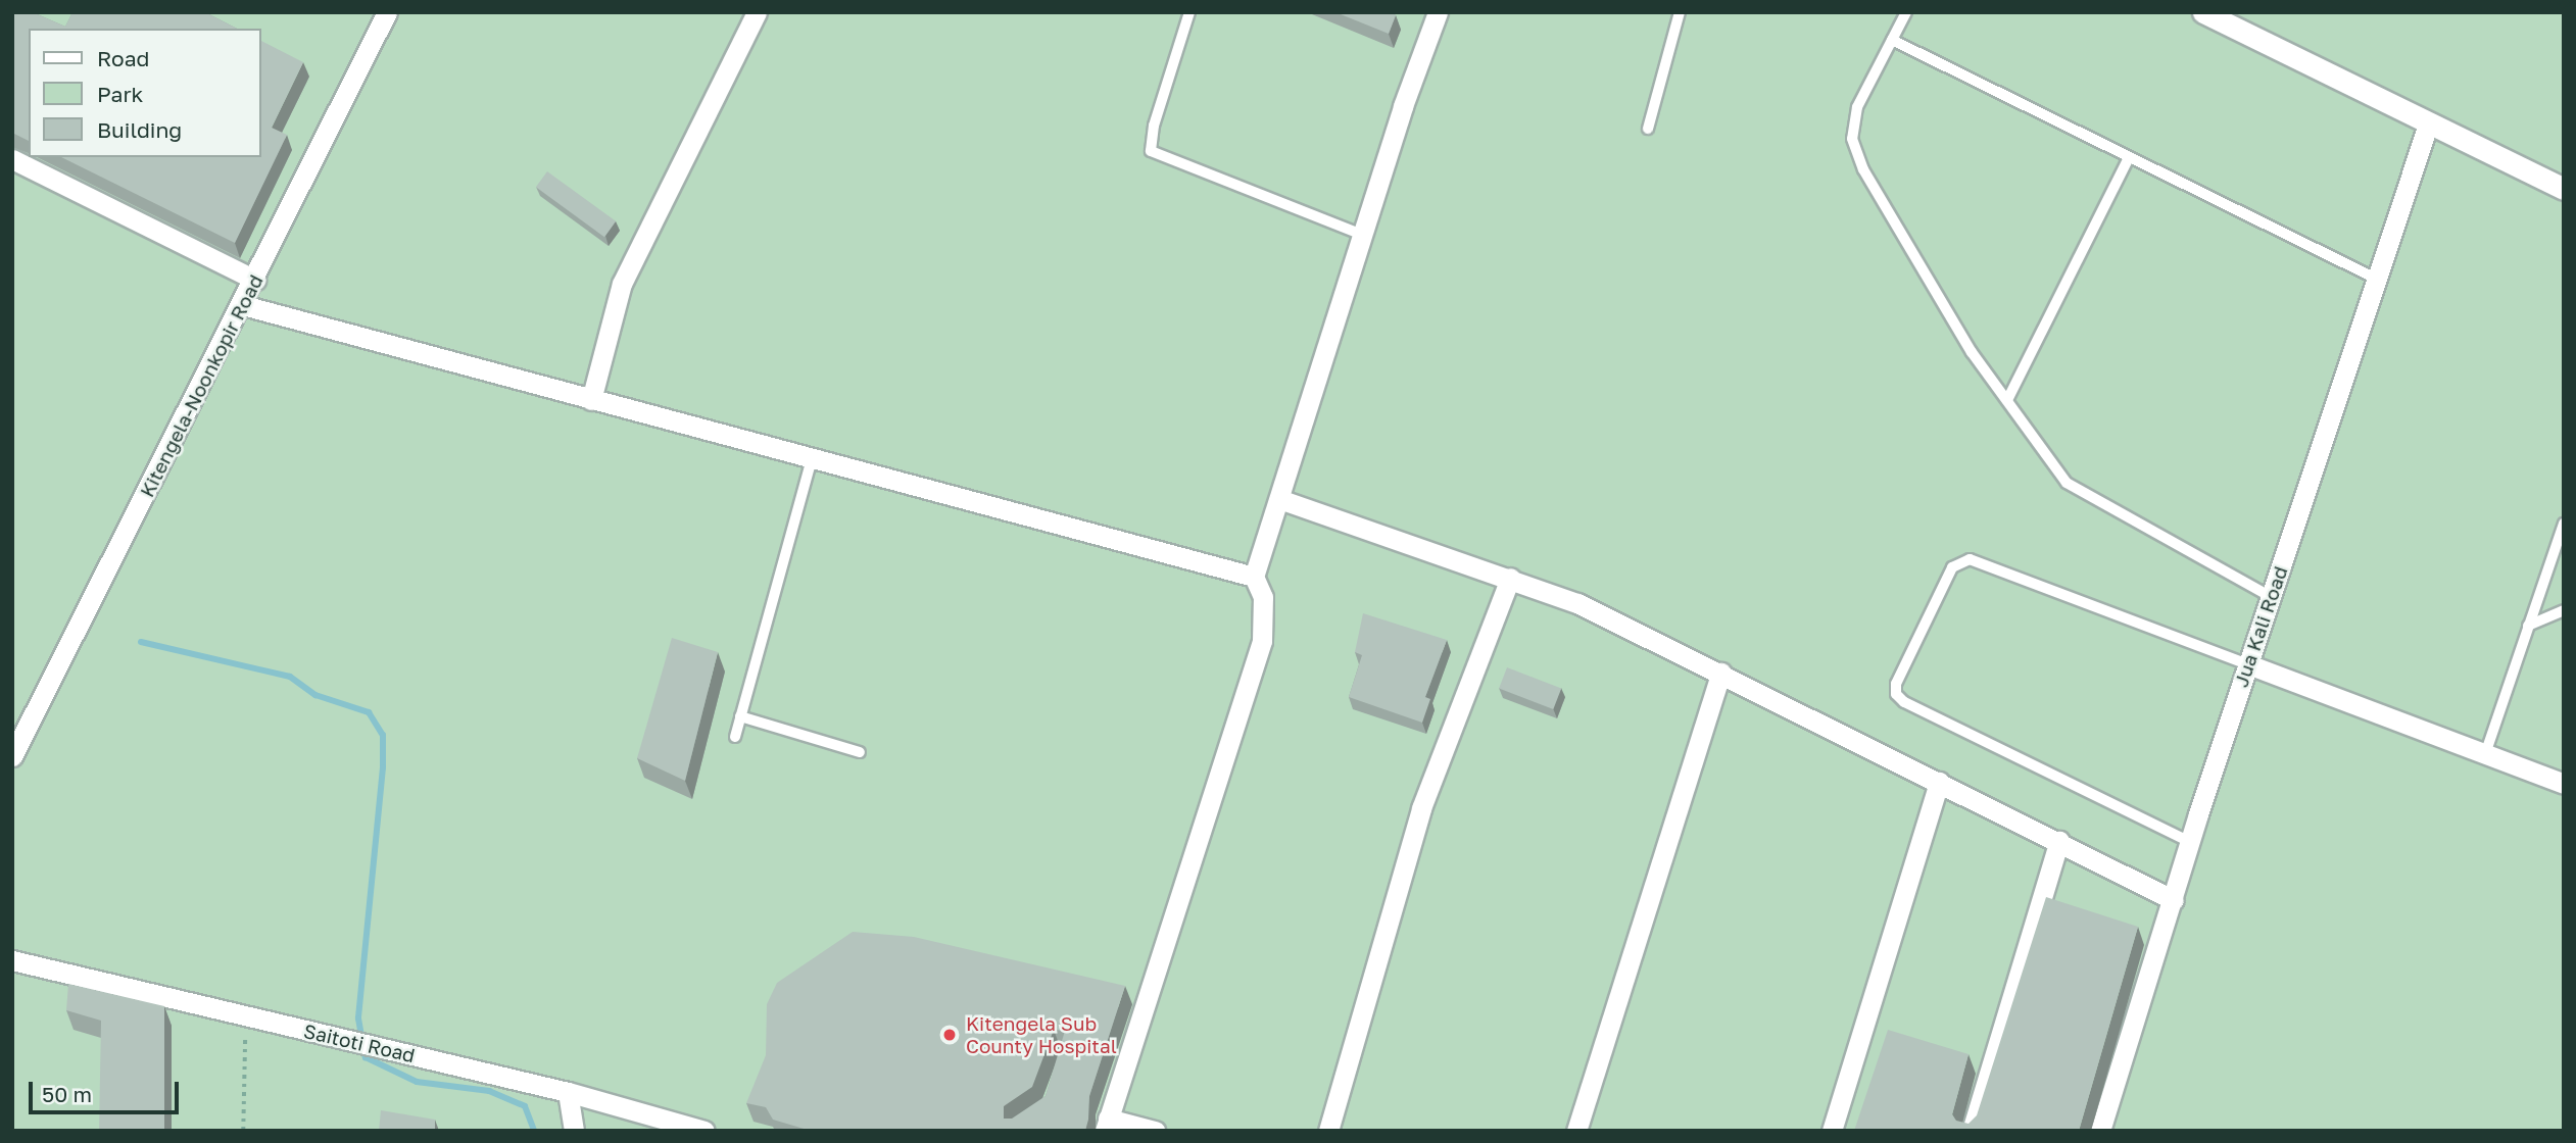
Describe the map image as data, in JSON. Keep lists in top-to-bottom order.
{
  "streets": {
    "street": ["Kitengela-Noonkopir Road", "Jua Kali Road", "Saitoti Road"]
  },
  "places": ["Kitengela Sub County Hospital"],
  "legend": ["Road", "Park", "Building"],
  "scale_bar": "50 m"
}
